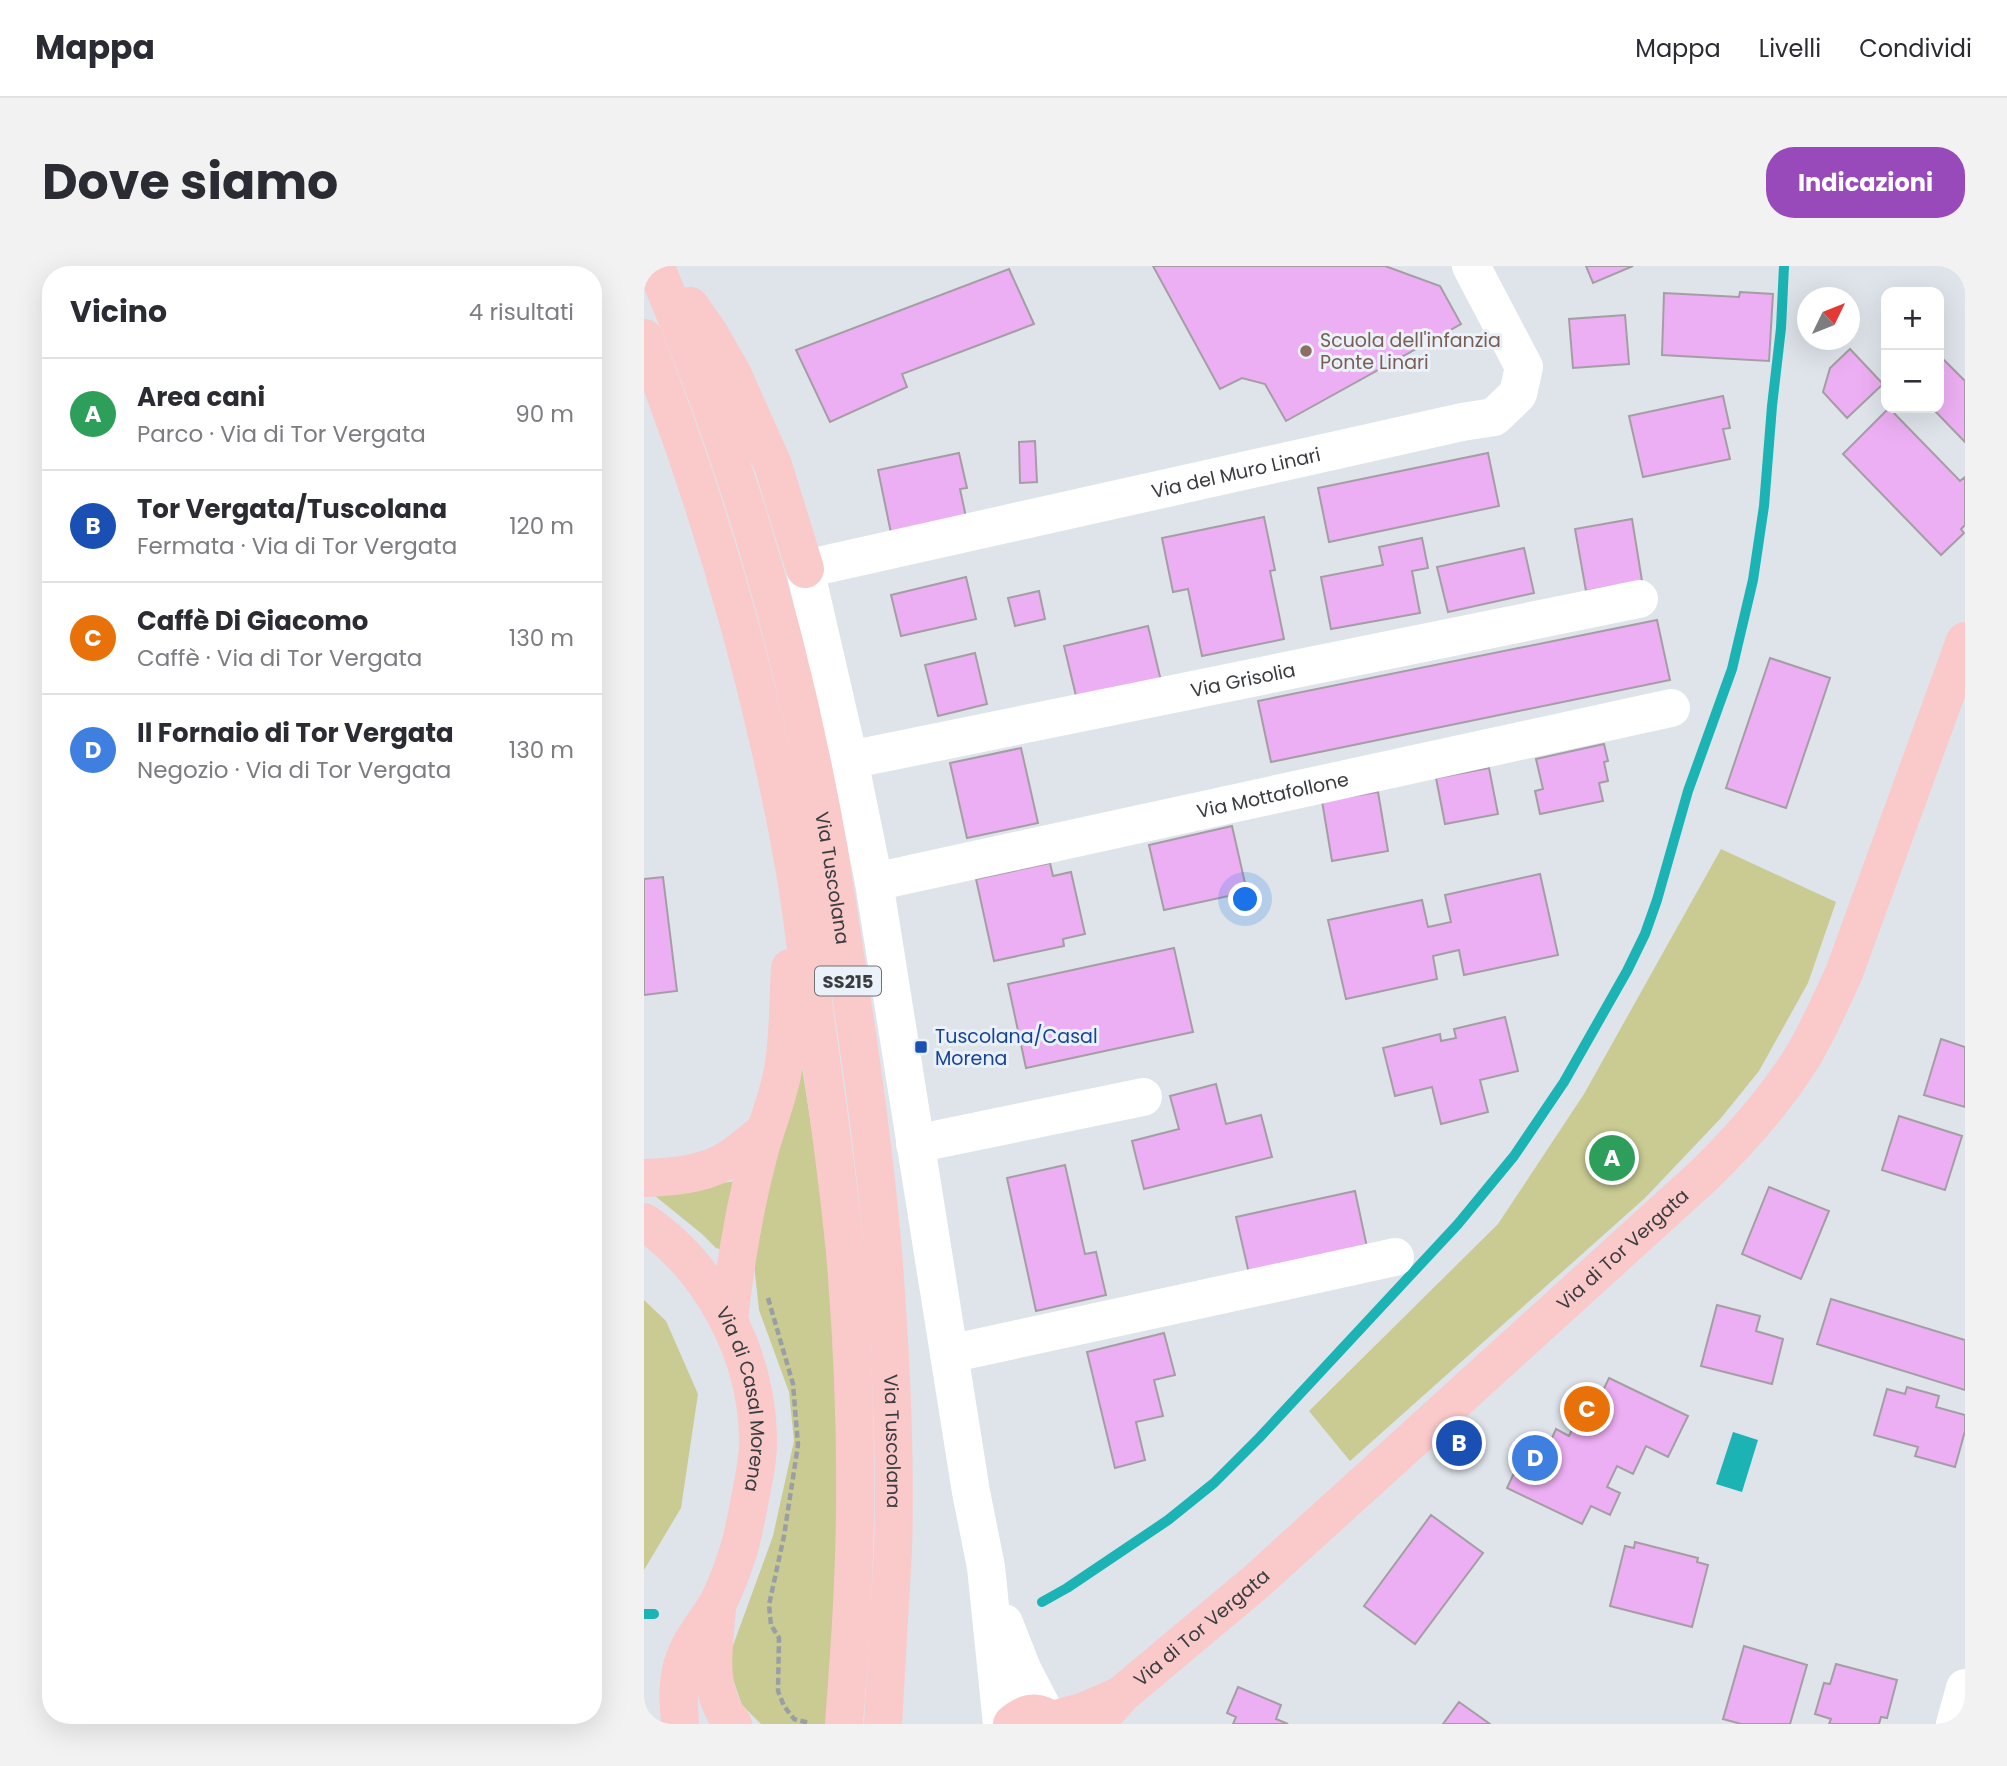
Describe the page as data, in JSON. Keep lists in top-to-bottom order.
{
  "streets": {
    "main road": [
      "Via Tuscolana",
      "SS215",
      "Via di Tor Vergata",
      "Via di Casal Morena"
    ],
    "street": ["Via del Muro Linari", "Via Grisolia", "Via Mottafollone"]
  },
  "crossings": [
    ["Via del Muro Linari", "Via Tuscolana"],
    ["Via Grisolia", "Via Tuscolana"],
    ["Via Mottafollone", "Via Tuscolana"]
  ],
  "places": {
    "other": ["Scuola dell'infanzia Ponte Linari"],
    "transit": ["Tuscolana/Casal Morena"]
  },
  "north": "top right",
  "page": {
    "header": "Mappa",
    "nav": ["Mappa", "Livelli", "Condividi"],
    "title": "Dove siamo",
    "buttons": "Indicazioni",
    "heading": ["Vicino", "4 risultati"],
    "map_buttons": ["+", "−"],
    "list": [
      {
        "mark": "A",
        "name": "Area cani",
        "note": "Parco · Via di Tor Vergata",
        "value": "90 m"
      },
      {
        "mark": "B",
        "name": "Tor Vergata/Tuscolana",
        "note": "Fermata · Via di Tor Vergata",
        "value": "120 m"
      },
      {
        "mark": "C",
        "name": "Caffè Di Giacomo",
        "note": "Caffè · Via di Tor Vergata",
        "value": "130 m"
      },
      {
        "mark": "D",
        "name": "Il Fornaio di Tor Vergata",
        "note": "Negozio · Via di Tor Vergata",
        "value": "130 m"
      }
    ],
    "pins": [
      "A",
      "C",
      "B",
      "D"
    ]
  }
}
